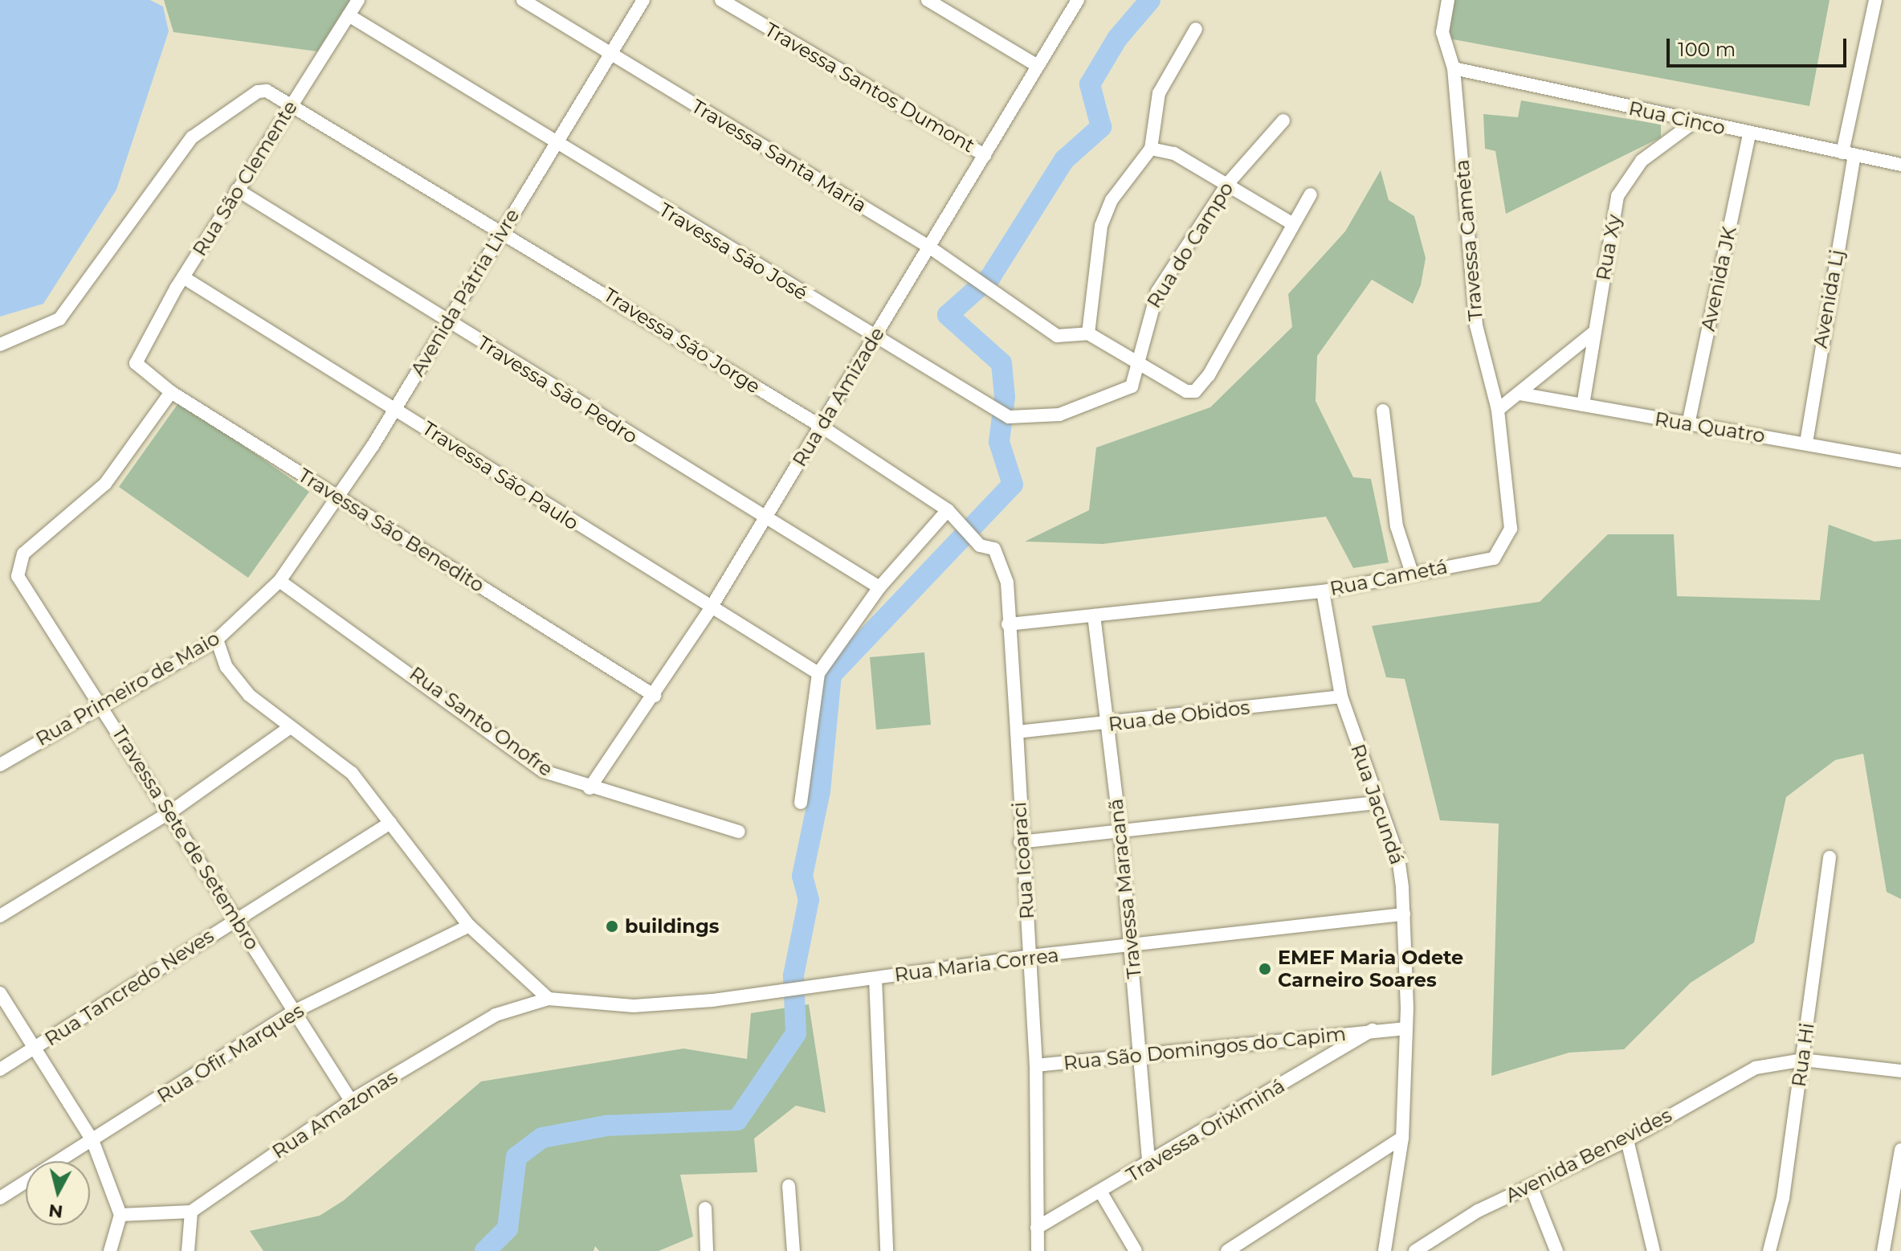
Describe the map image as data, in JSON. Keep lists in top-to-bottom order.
{
  "streets": {
    "street": [
      "Travessa Santos Dumont",
      "Rua Cinco",
      "Travessa Santa Maria",
      "Rua São Clemente",
      "Travessa Cameta",
      "Rua do Campo",
      "Rua Xy",
      "Travessa São José",
      "Avenida JK",
      "Avenida Pátria Livre",
      "Avenida Lj",
      "Travessa São Jorge",
      "Travessa São Pedro",
      "Rua da Amizade",
      "Rua Quatro",
      "Travessa São Paulo",
      "Travessa São Benedito",
      "Rua Cametá",
      "Rua Primeiro de Maio",
      "Rua de Obidos",
      "Rua Santo Onofre",
      "Rua Jacundá",
      "Travessa Sete de Setembro",
      "Rua Icoaraci",
      "Travessa Maracanã",
      "Rua Maria Correa",
      "Rua Tancredo Neves",
      "Rua São Domingos do Capim",
      "Rua Ofir Marques",
      "Rua Hi",
      "Rua Amazonas",
      "Travessa Oriximiná",
      "Avenida Benevides"
    ]
  },
  "crossings": [
    ["Travessa Santos Dumont", "Rua da Amizade"],
    ["Rua Cinco", "Travessa Cameta"],
    ["Rua Cinco", "Rua Xy"],
    ["Rua Cinco", "Avenida JK"],
    ["Rua Cinco", "Avenida Lj"],
    ["Travessa Santa Maria", "Avenida Pátria Livre"],
    ["Travessa Santa Maria", "Rua da Amizade"],
    ["Rua São Clemente", "Travessa São José"],
    ["Rua São Clemente", "Travessa São Jorge"],
    ["Rua São Clemente", "Travessa São Pedro"],
    ["Rua São Clemente", "Travessa São Paulo"],
    ["Rua São Clemente", "Travessa São Benedito"],
    ["Travessa Cameta", "Rua Cametá"],
    ["Rua do Campo", "Travessa São José"],
    ["Rua Xy", "Rua Quatro"],
    ["Travessa São José", "Avenida Pátria Livre"],
    ["Travessa São José", "Rua da Amizade"],
    ["Avenida JK", "Rua Quatro"],
    ["Avenida Pátria Livre", "Travessa São Jorge"],
    ["Avenida Pátria Livre", "Travessa São Pedro"],
    ["Avenida Pátria Livre", "Travessa São Paulo"],
    ["Avenida Pátria Livre", "Travessa São Benedito"],
    ["Avenida Pátria Livre", "Rua Primeiro de Maio"],
    ["Avenida Pátria Livre", "Rua Santo Onofre"],
    ["Avenida Lj", "Rua Quatro"],
    ["Travessa São Jorge", "Rua da Amizade"],
    ["Travessa São Jorge", "Rua Cametá"],
    ["Travessa São Jorge", "Rua Icoaraci"],
    ["Travessa São Pedro", "Rua da Amizade"],
    ["Rua da Amizade", "Travessa São Paulo"],
    ["Rua da Amizade", "Travessa São Benedito"],
    ["Rua da Amizade", "Rua Santo Onofre"],
    ["Travessa São Benedito", "Travessa Sete de Setembro"],
    ["Rua Cametá", "Rua Jacundá"],
    ["Rua Cametá", "Rua Icoaraci"],
    ["Rua Cametá", "Travessa Maracanã"],
    ["Rua Primeiro de Maio", "Rua Santo Onofre"],
    ["Rua Primeiro de Maio", "Travessa Sete de Setembro"],
    ["Rua de Obidos", "Rua Jacundá"],
    ["Rua de Obidos", "Rua Icoaraci"],
    ["Rua de Obidos", "Travessa Maracanã"],
    ["Rua Jacundá", "Rua Maria Correa"],
    ["Rua Jacundá", "Rua São Domingos do Capim"],
    ["Travessa Sete de Setembro", "Rua Tancredo Neves"],
    ["Travessa Sete de Setembro", "Rua Ofir Marques"],
    ["Travessa Sete de Setembro", "Rua Amazonas"],
    ["Rua Icoaraci", "Rua Maria Correa"],
    ["Rua Icoaraci", "Rua São Domingos do Capim"],
    ["Rua Icoaraci", "Travessa Oriximiná"],
    ["Travessa Maracanã", "Rua Maria Correa"],
    ["Travessa Maracanã", "Rua São Domingos do Capim"],
    ["Travessa Maracanã", "Travessa Oriximiná"],
    ["Rua Maria Correa", "Rua Amazonas"],
    ["Rua São Domingos do Capim", "Travessa Oriximiná"],
    ["Rua Hi", "Avenida Benevides"]
  ],
  "places": ["buildings", "EMEF Maria Odete Carneiro Soares"],
  "scale_bar": "100 m",
  "north": "bottom"
}
